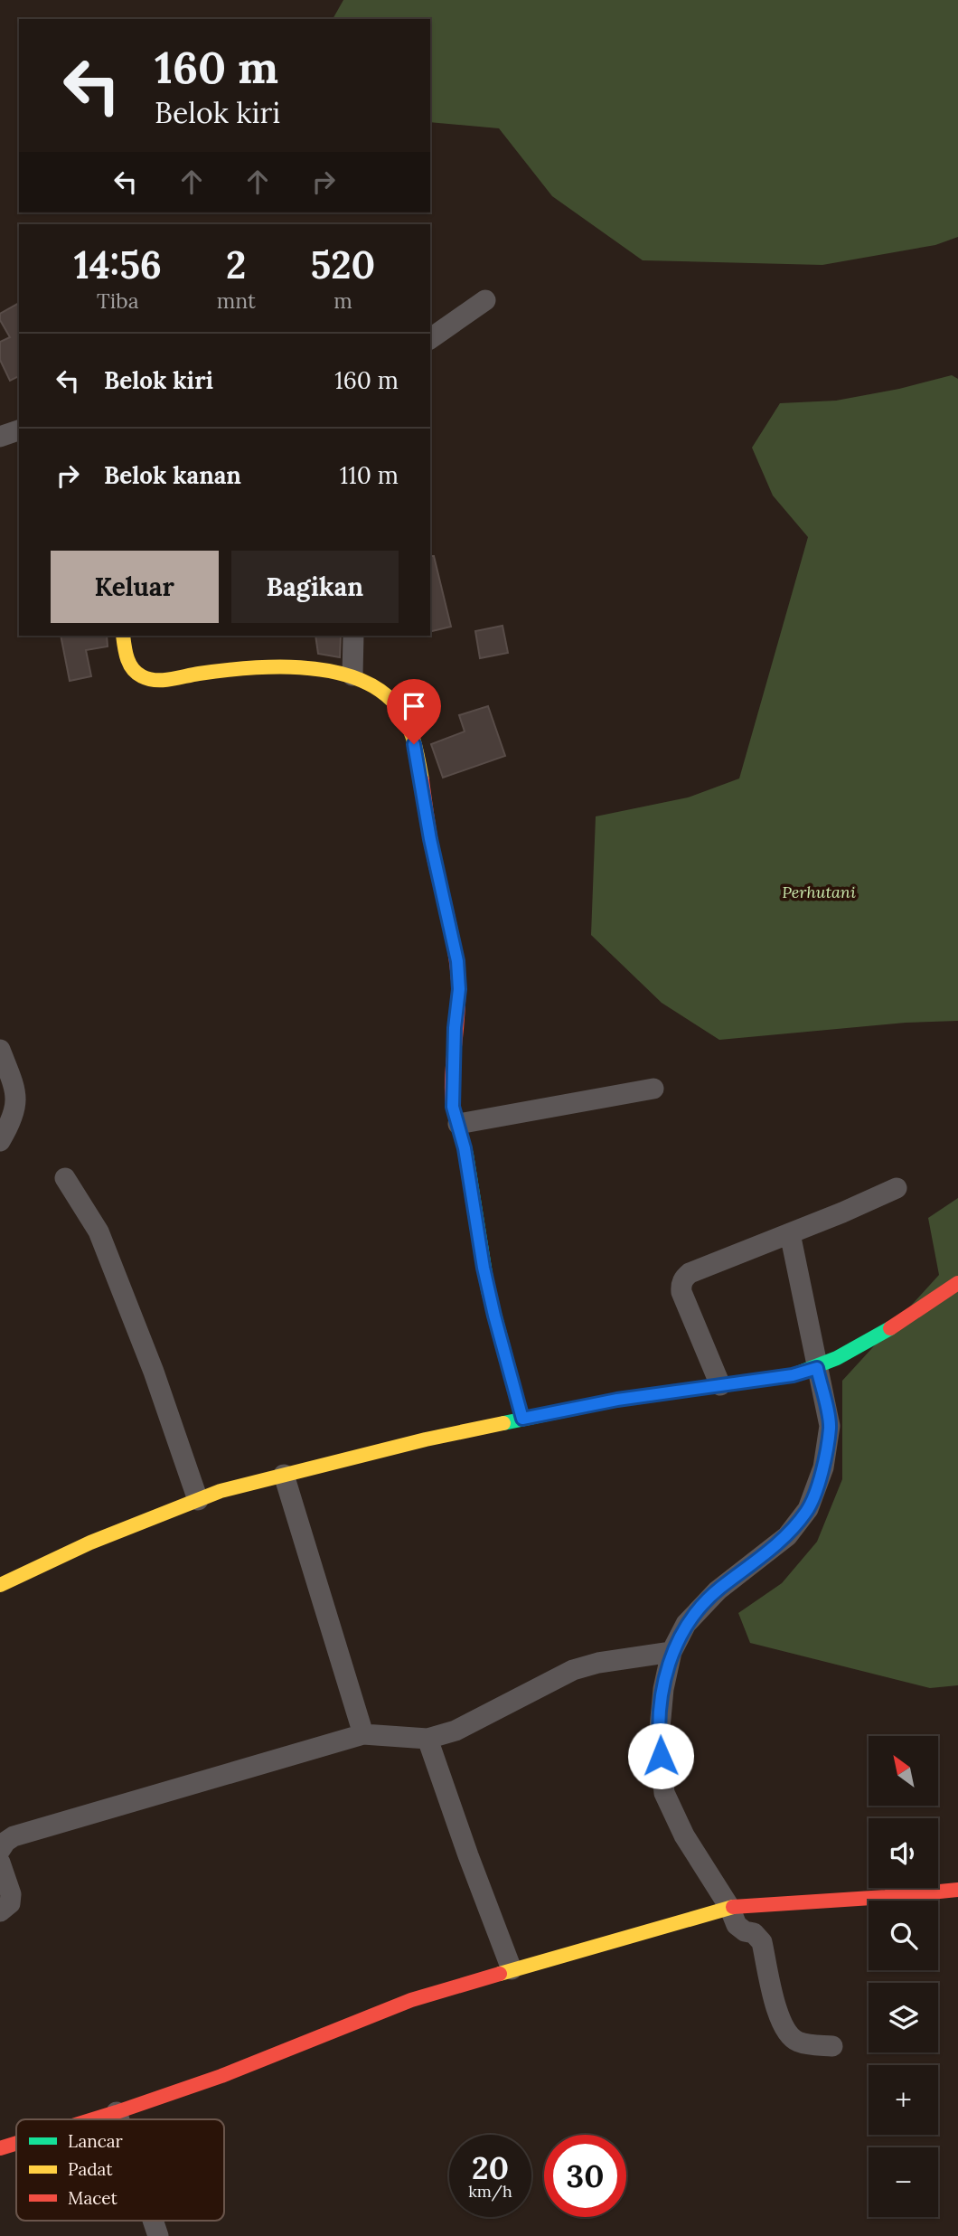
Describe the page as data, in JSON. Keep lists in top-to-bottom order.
{
  "parks": ["Perhutani"],
  "legend": ["Lancar", "Padat", "Macet"],
  "north": "top left",
  "page": {
    "turn": ["160 m", "Belok kiri"],
    "eta": [
      "14:56",
      "Tiba",
      "2",
      "mnt",
      "520",
      "m"
    ],
    "list": [
      {
        "name": "Belok kiri",
        "value": "160 m"
      },
      {
        "name": "Belok kanan",
        "value": "110 m"
      }
    ],
    "buttons": ["Keluar", "Bagikan"],
    "map_buttons": ["+", "−"],
    "speed": "20 km/h",
    "limit": "30"
  }
}
